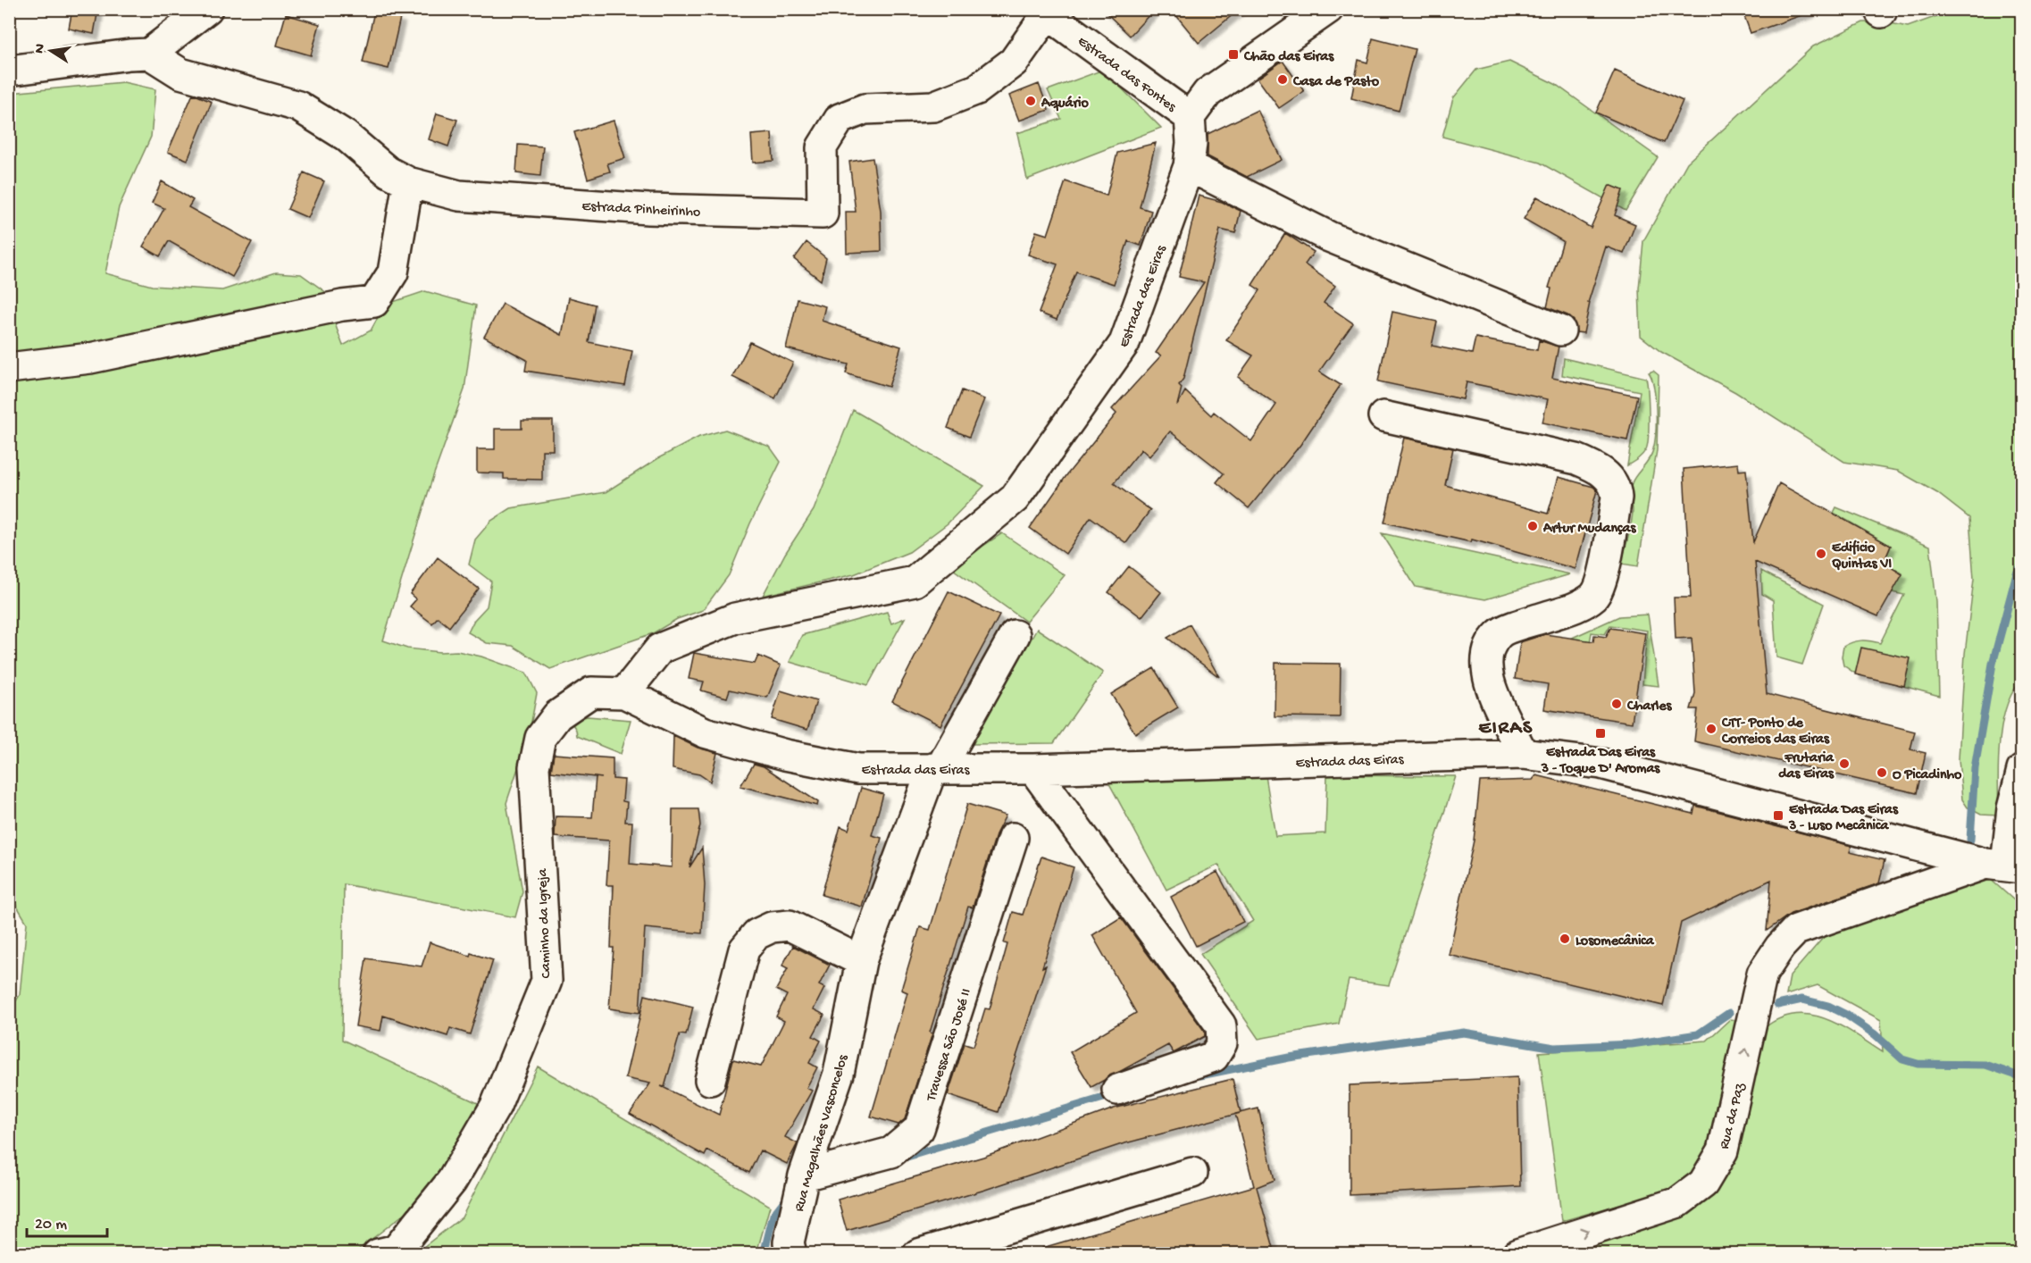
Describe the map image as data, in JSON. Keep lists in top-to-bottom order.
{
  "streets": {
    "street": [
      "Estrada das Fontes",
      "Estrada Pinheirinho",
      "Estrada das Eiras",
      "Caminho da Igreja",
      "Travessa São José II",
      "Rua da Paz",
      "Rua Magalhães Vasconcelos"
    ]
  },
  "crossings": [
    ["Estrada das Fontes", "Estrada Pinheirinho"],
    ["Estrada das Fontes", "Estrada das Eiras"],
    ["Estrada das Eiras", "Caminho da Igreja"],
    ["Estrada das Eiras", "Rua da Paz"],
    ["Estrada das Eiras", "Rua Magalhães Vasconcelos"],
    ["Travessa São José II", "Rua Magalhães Vasconcelos"]
  ],
  "one_way": ["Rua da Paz"],
  "districts": ["EIRAS"],
  "places": {
    "transit": ["Chão das Eiras", "Estrada Das Eiras 3 - Toque D' Aromas", "Estrada Das Eiras 3 - Luso Mecânica"],
    "other": [
      "Casa de Pasto",
      "Aquário",
      "Artur Mudanças",
      "Edificio Quintas VI",
      "Charles",
      "CTT- Ponto de Correios das Eiras",
      "Frutaria das Eiras",
      "O Picadinho",
      "Losomecânica"
    ]
  },
  "scale_bar": "20 m",
  "north": "left"
}
